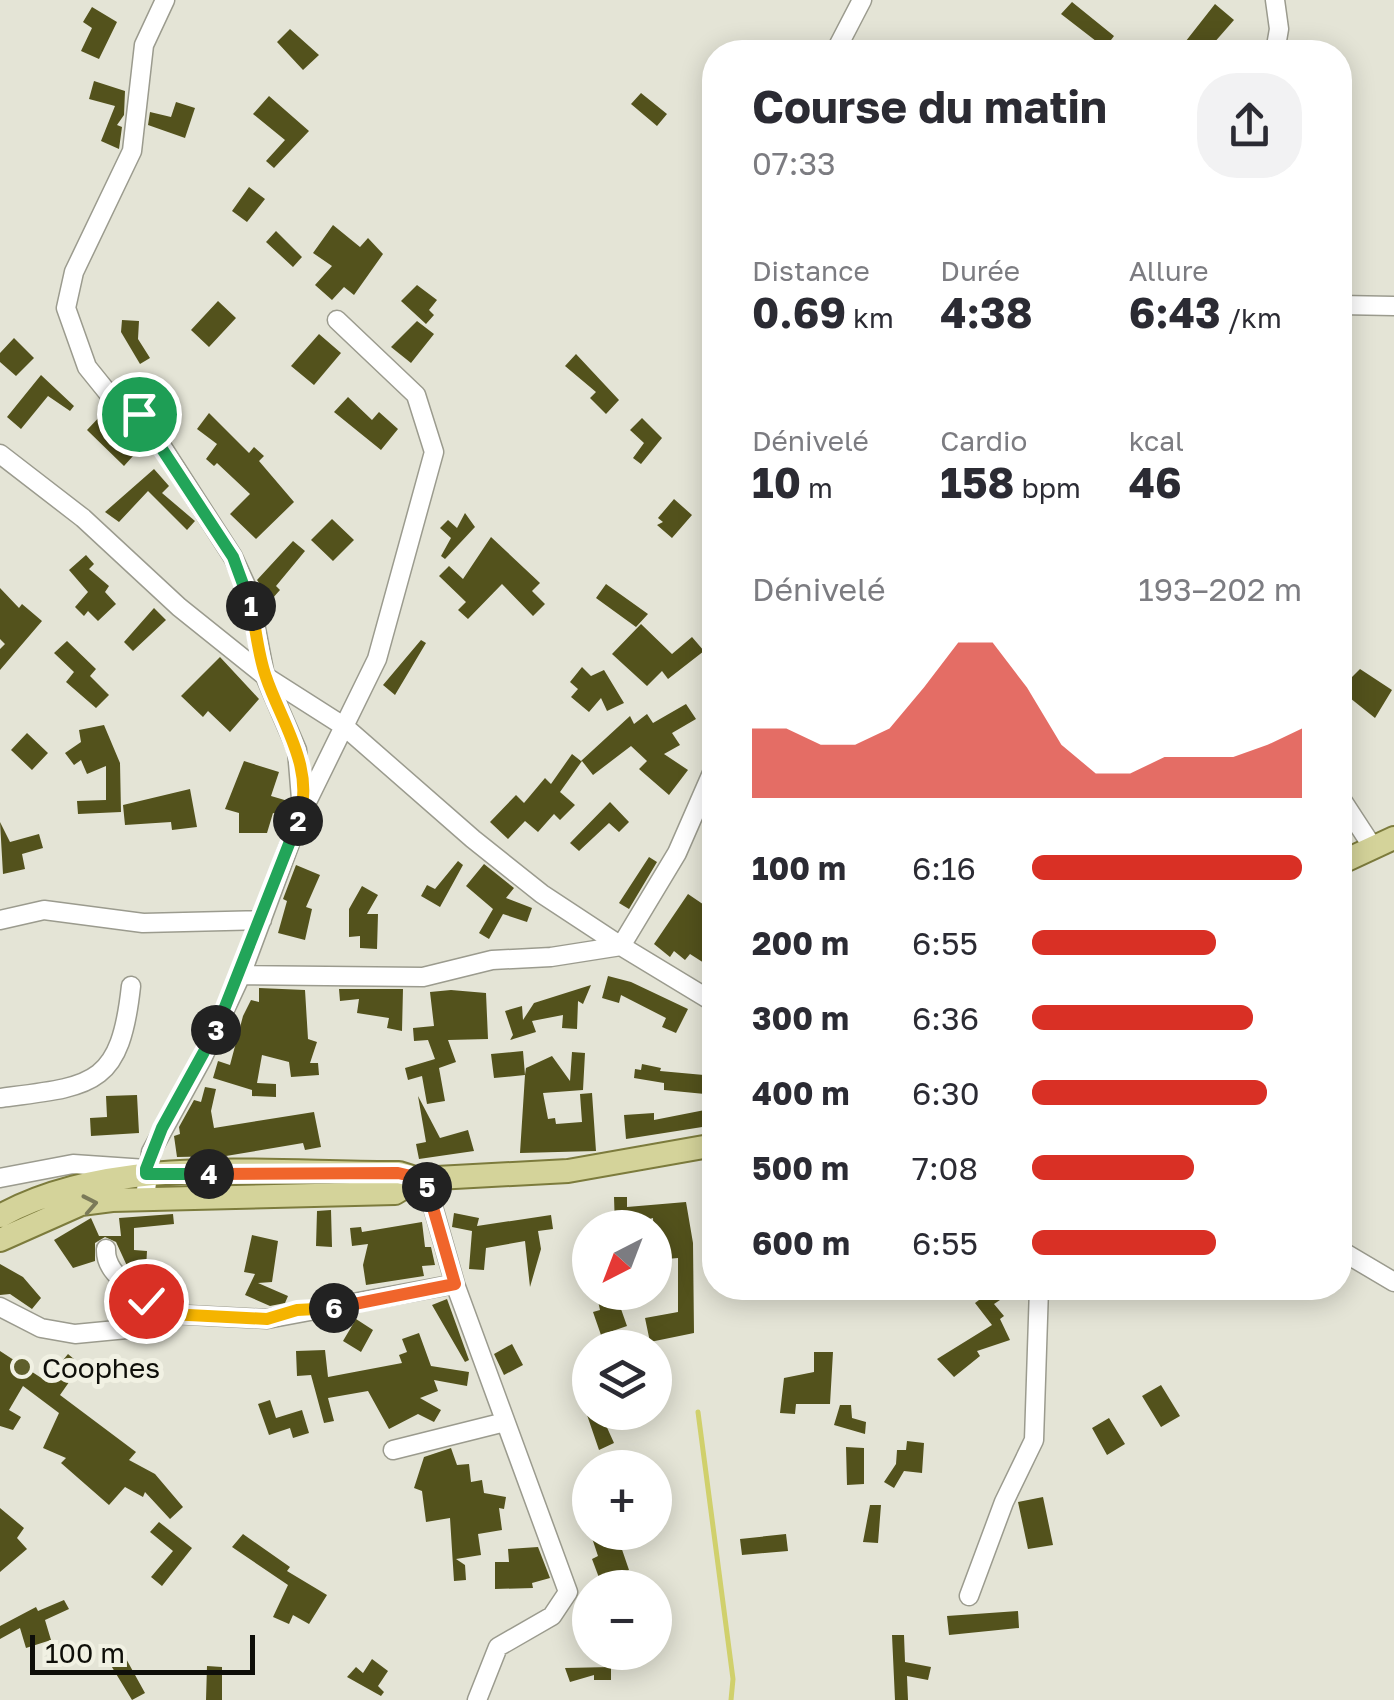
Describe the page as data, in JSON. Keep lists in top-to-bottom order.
{
  "places": ["Coophes"],
  "scale_bar": "100 m",
  "north": "bottom left",
  "page": {
    "heading": ["Course du matin", "07:33"],
    "stats": [
      ["Distance", "0.69 km"],
      ["Durée", "4:38"],
      ["Allure", "6:43 /km"],
      ["Dénivelé", "10 m"],
      ["Cardio", "158 bpm"],
      ["kcal", "46"]
    ],
    "chart": ["Dénivelé", "193–202 m"],
    "pins": [
      "1",
      "2",
      "3",
      "4",
      "5",
      "6"
    ],
    "list": [
      {
        "name": "100 m",
        "note": "6:16"
      },
      {
        "name": "200 m",
        "note": "6:55"
      },
      {
        "name": "300 m",
        "note": "6:36"
      },
      {
        "name": "400 m",
        "note": "6:30"
      },
      {
        "name": "500 m",
        "note": "7:08"
      },
      {
        "name": "600 m",
        "note": "6:55"
      }
    ],
    "map_buttons": ["+", "−"],
    "scale": "100 m"
  }
}
